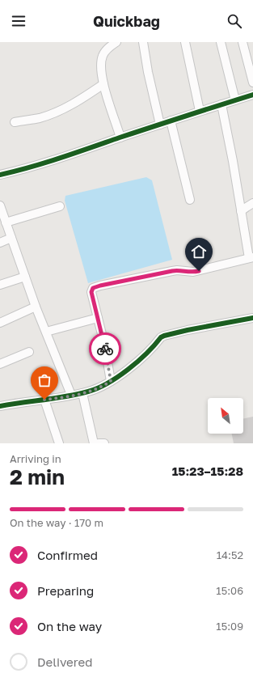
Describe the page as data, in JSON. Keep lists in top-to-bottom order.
{
  "north": "top left",
  "page": {
    "header": "Quickbag",
    "heading": ["2 min", "Arriving in", "15:23–15:28"],
    "bar": "On the way · 170 m",
    "list": [
      ["Confirmed", "14:52"],
      ["Preparing", "15:06"],
      ["On the way", "15:09"],
      "Delivered"
    ]
  }
}
